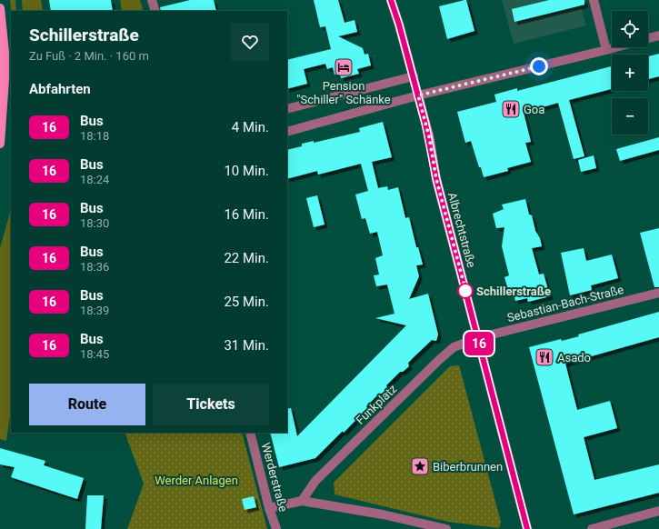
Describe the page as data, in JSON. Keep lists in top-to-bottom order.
{
  "streets": {
    "main road": ["Albrechtstraße"],
    "street": ["Sebastian-Bach-Straße", "Funkplatz", "Werderstraße"]
  },
  "crossings": [
    ["Albrechtstraße", "Sebastian-Bach-Straße"],
    ["Albrechtstraße", "Funkplatz"],
    ["Sebastian-Bach-Straße", "Funkplatz"]
  ],
  "parks": ["Werder Anlagen"],
  "places": {
    "hotel": ["Pension \"Schiller\" Schänke"],
    "restaurant": ["Goa", "Asado"],
    "other": ["Schillerstraße"],
    "place": ["Biberbrunnen"]
  },
  "lines": ["bus line 16"],
  "page": {
    "on_map": "16",
    "map_buttons": ["+", "−"],
    "heading": [
      ["Schillerstraße", "Zu Fuß · 2 Min. · 160 m"],
      "Abfahrten"
    ],
    "list": [
      {
        "mark": "16",
        "name": "Bus",
        "note": "18:18",
        "value": "4 Min."
      },
      {
        "mark": "16",
        "name": "Bus",
        "note": "18:24",
        "value": "10 Min."
      },
      {
        "mark": "16",
        "name": "Bus",
        "note": "18:30",
        "value": "16 Min."
      },
      {
        "mark": "16",
        "name": "Bus",
        "note": "18:36",
        "value": "22 Min."
      },
      {
        "mark": "16",
        "name": "Bus",
        "note": "18:39",
        "value": "25 Min."
      },
      {
        "mark": "16",
        "name": "Bus",
        "note": "18:45",
        "value": "31 Min."
      }
    ],
    "buttons": ["Route", "Tickets"]
  }
}
